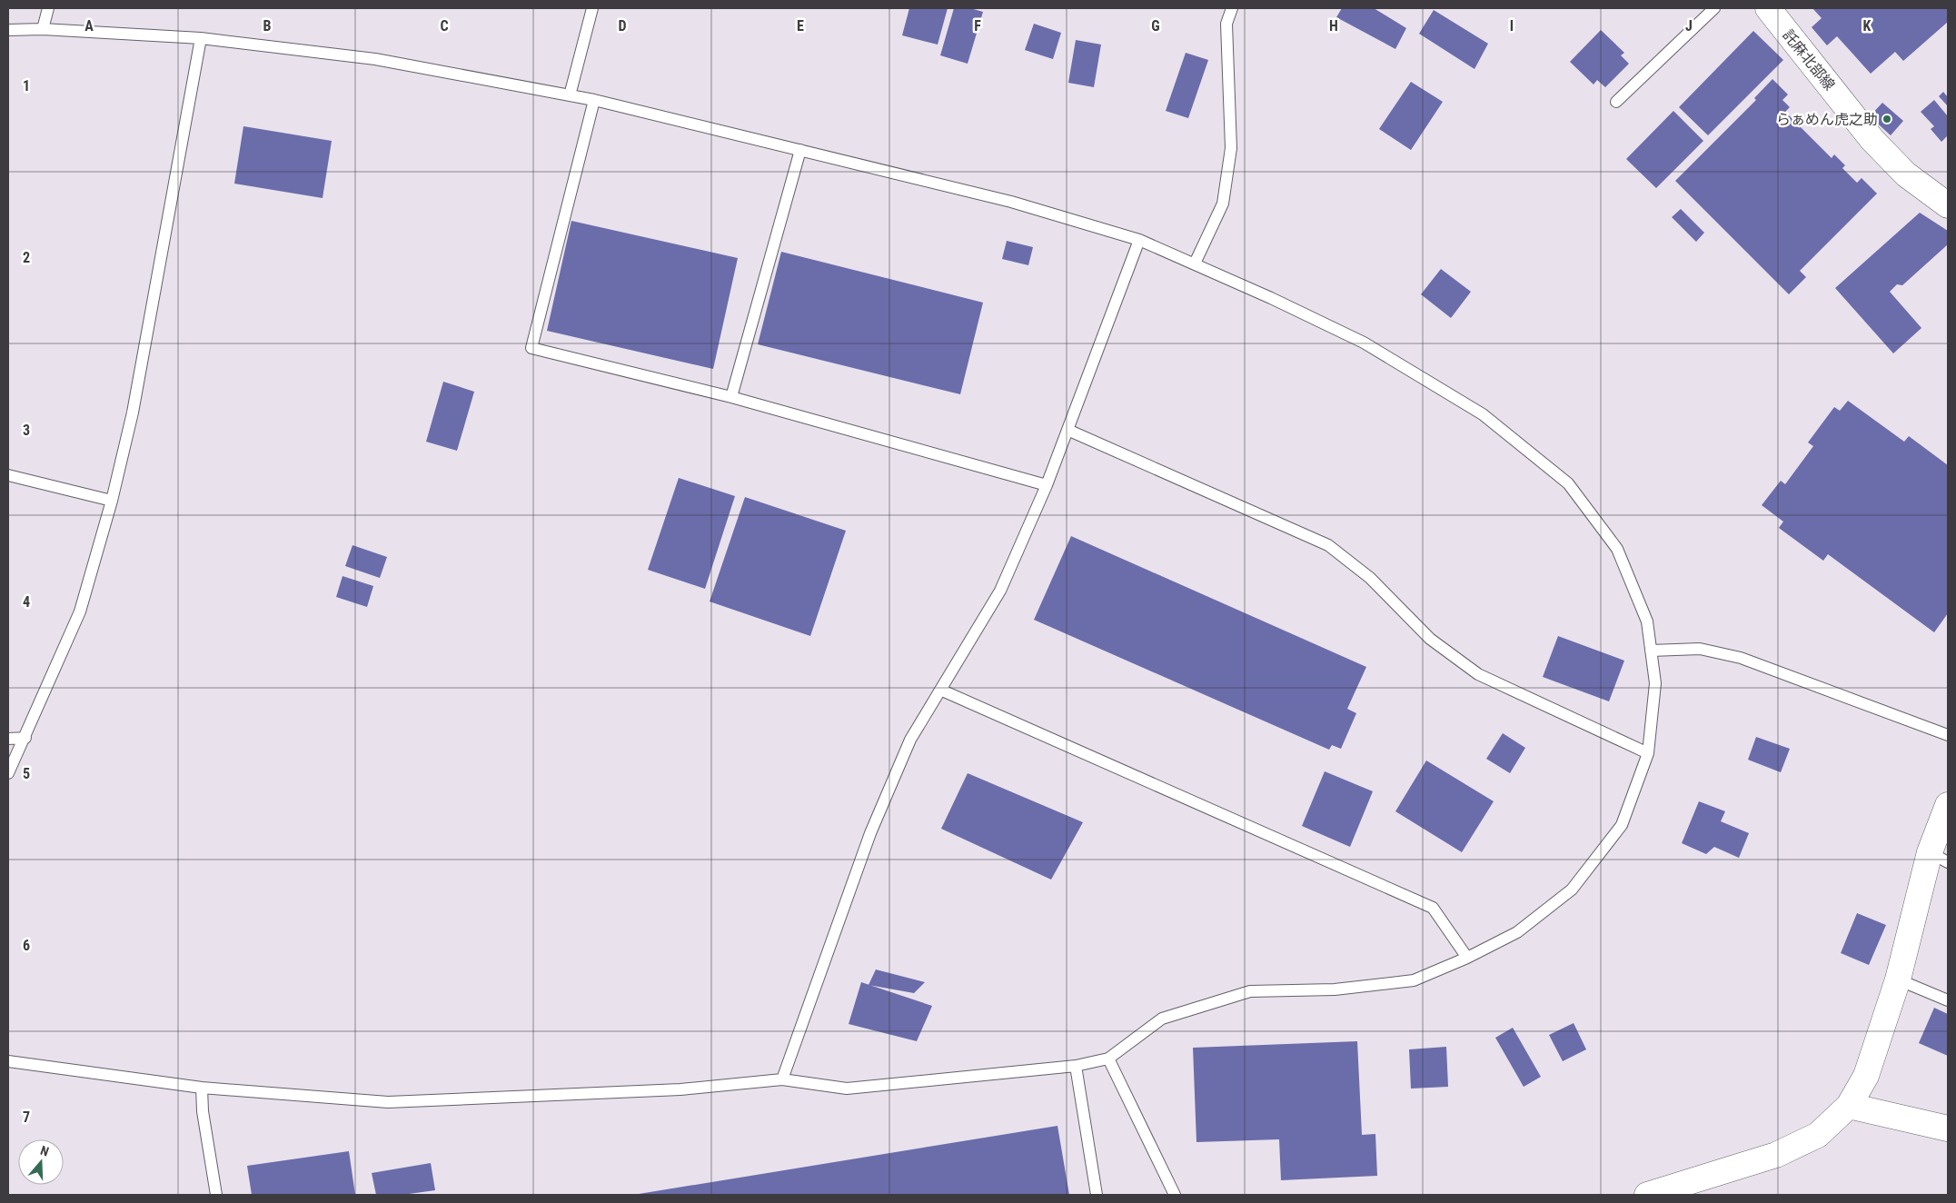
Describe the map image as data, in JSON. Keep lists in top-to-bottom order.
{
  "streets": {
    "street": ["託麻北部線"]
  },
  "places": ["らぁめん虎之助"],
  "north": "top",
  "grid": {
    "columns": [
      "A",
      "B",
      "C",
      "D",
      "E",
      "F",
      "G",
      "H",
      "I",
      "J",
      "K"
    ],
    "rows": [
      "1",
      "2",
      "3",
      "4",
      "5",
      "6",
      "7"
    ]
  }
}
